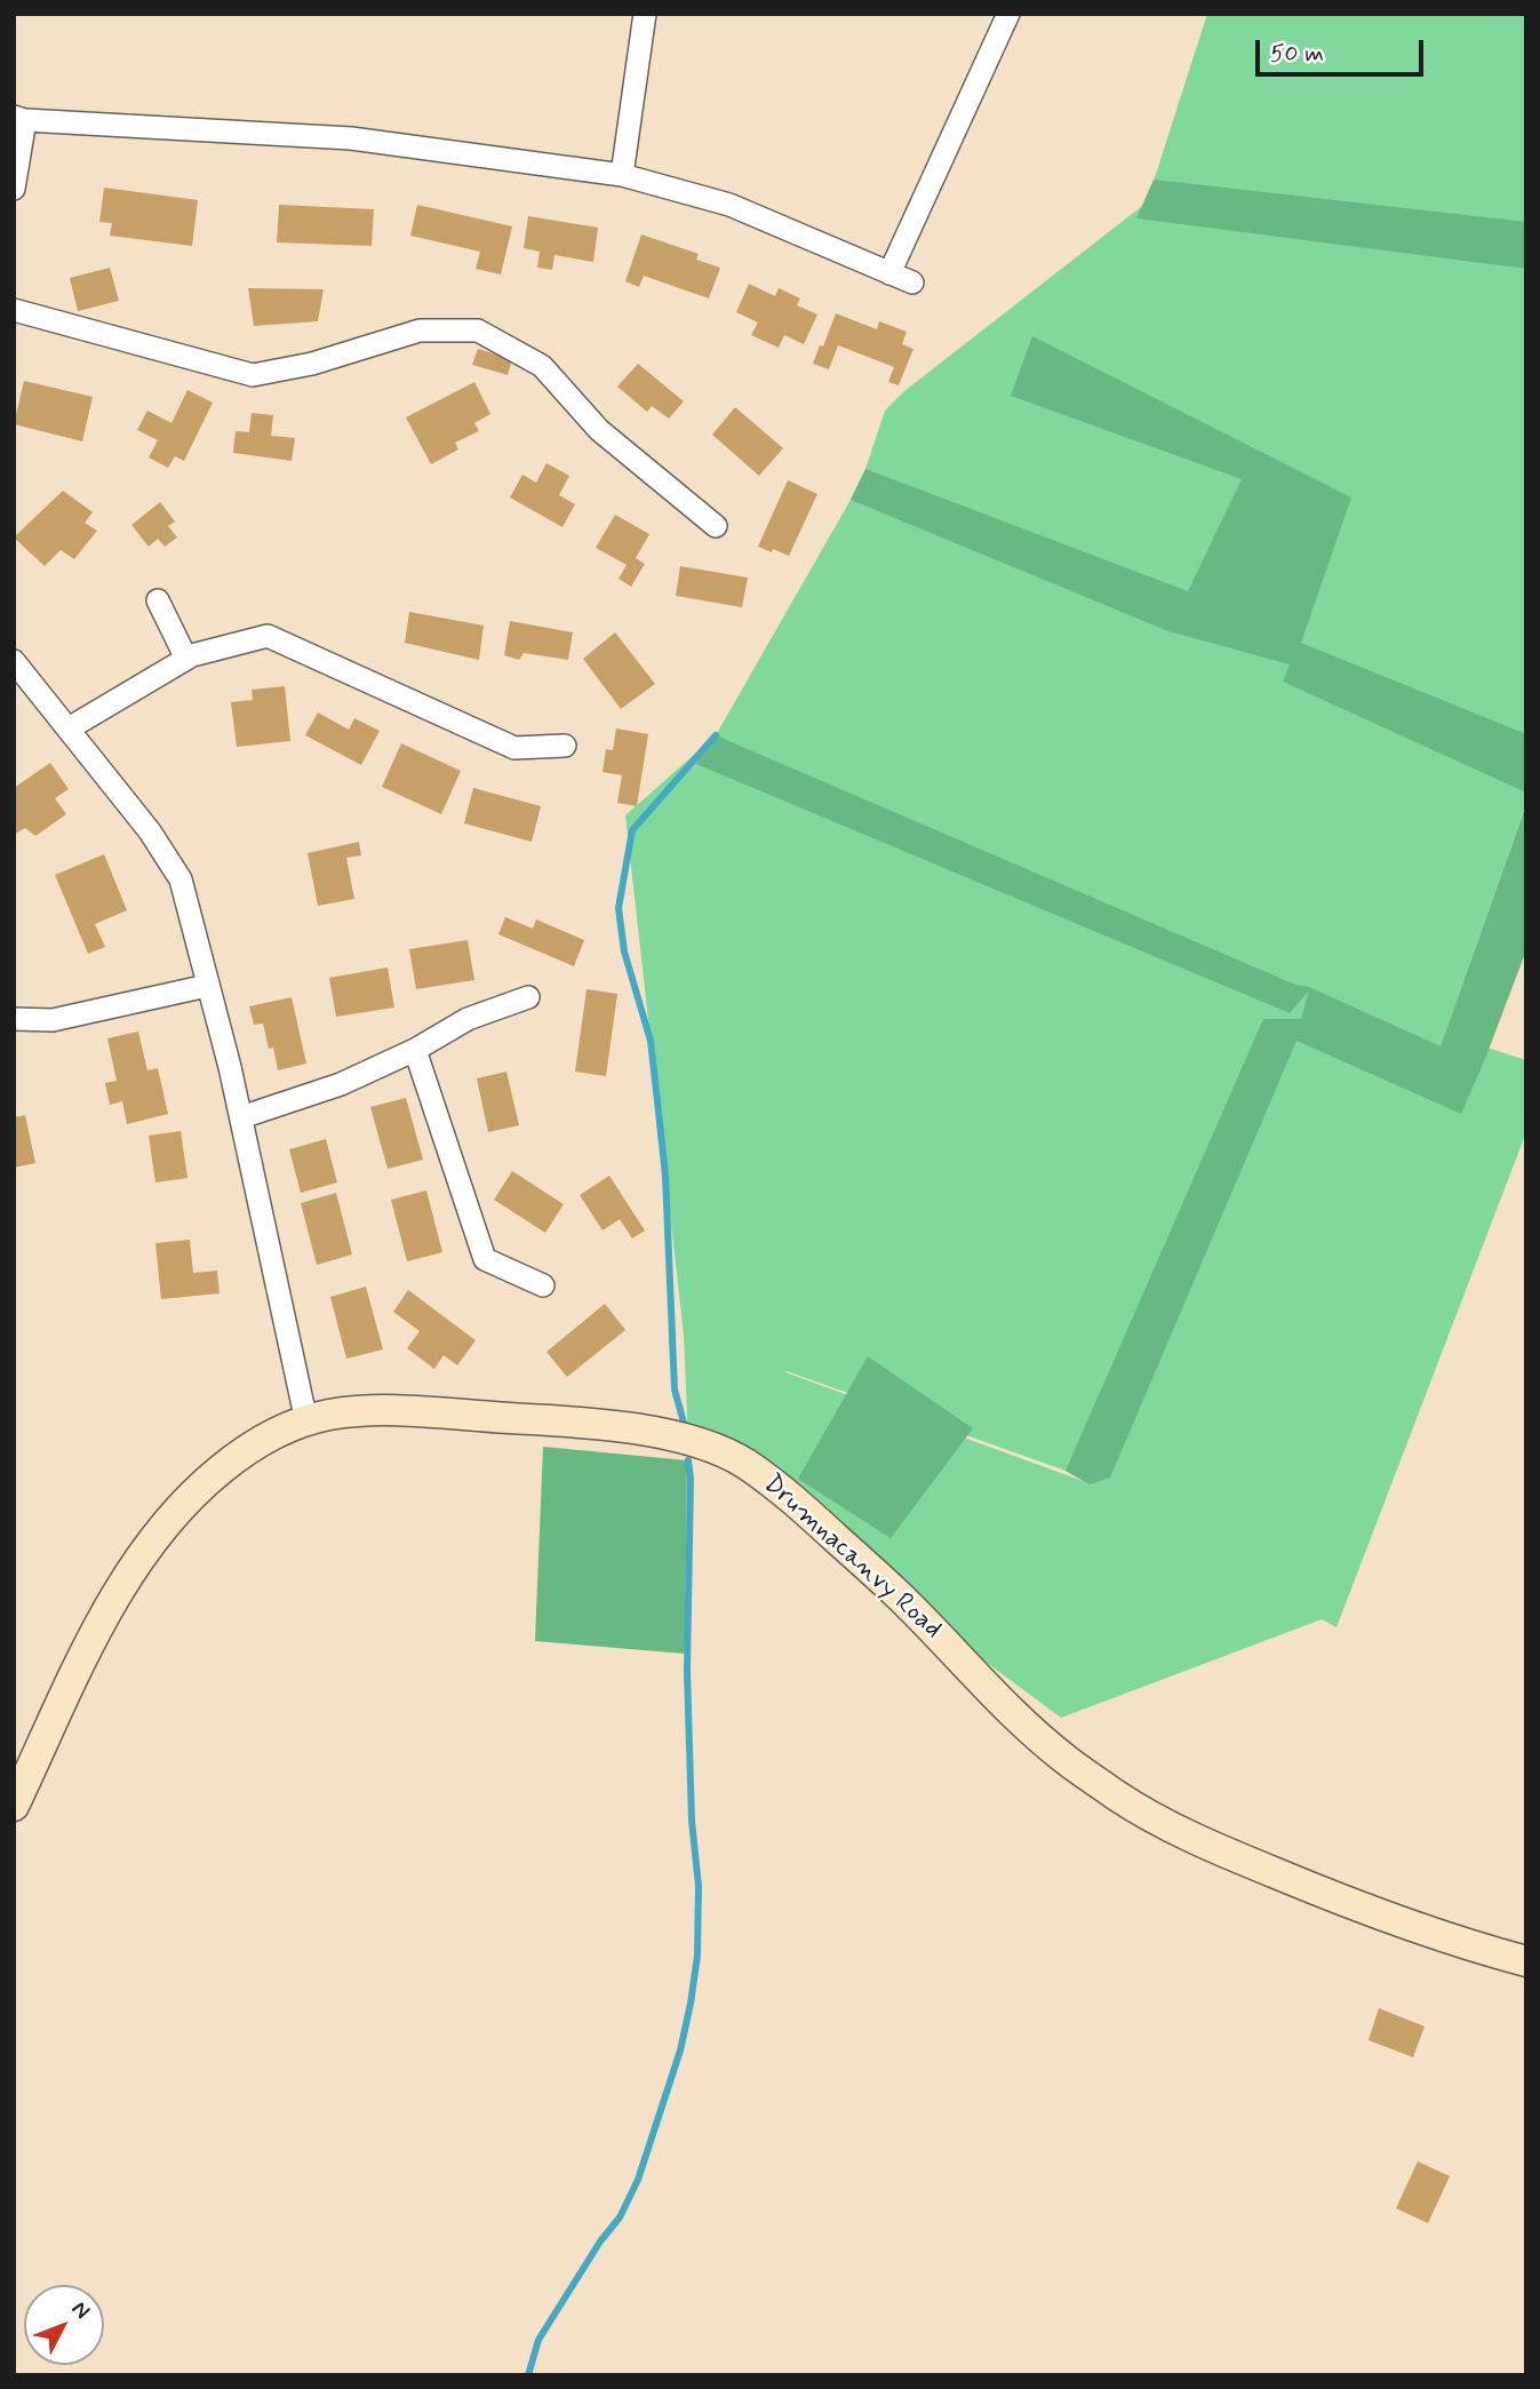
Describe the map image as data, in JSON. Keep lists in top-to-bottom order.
{
  "streets": {
    "main road": ["Drumnacanvy Road"]
  },
  "scale_bar": "50 m",
  "north": "top right"
}
